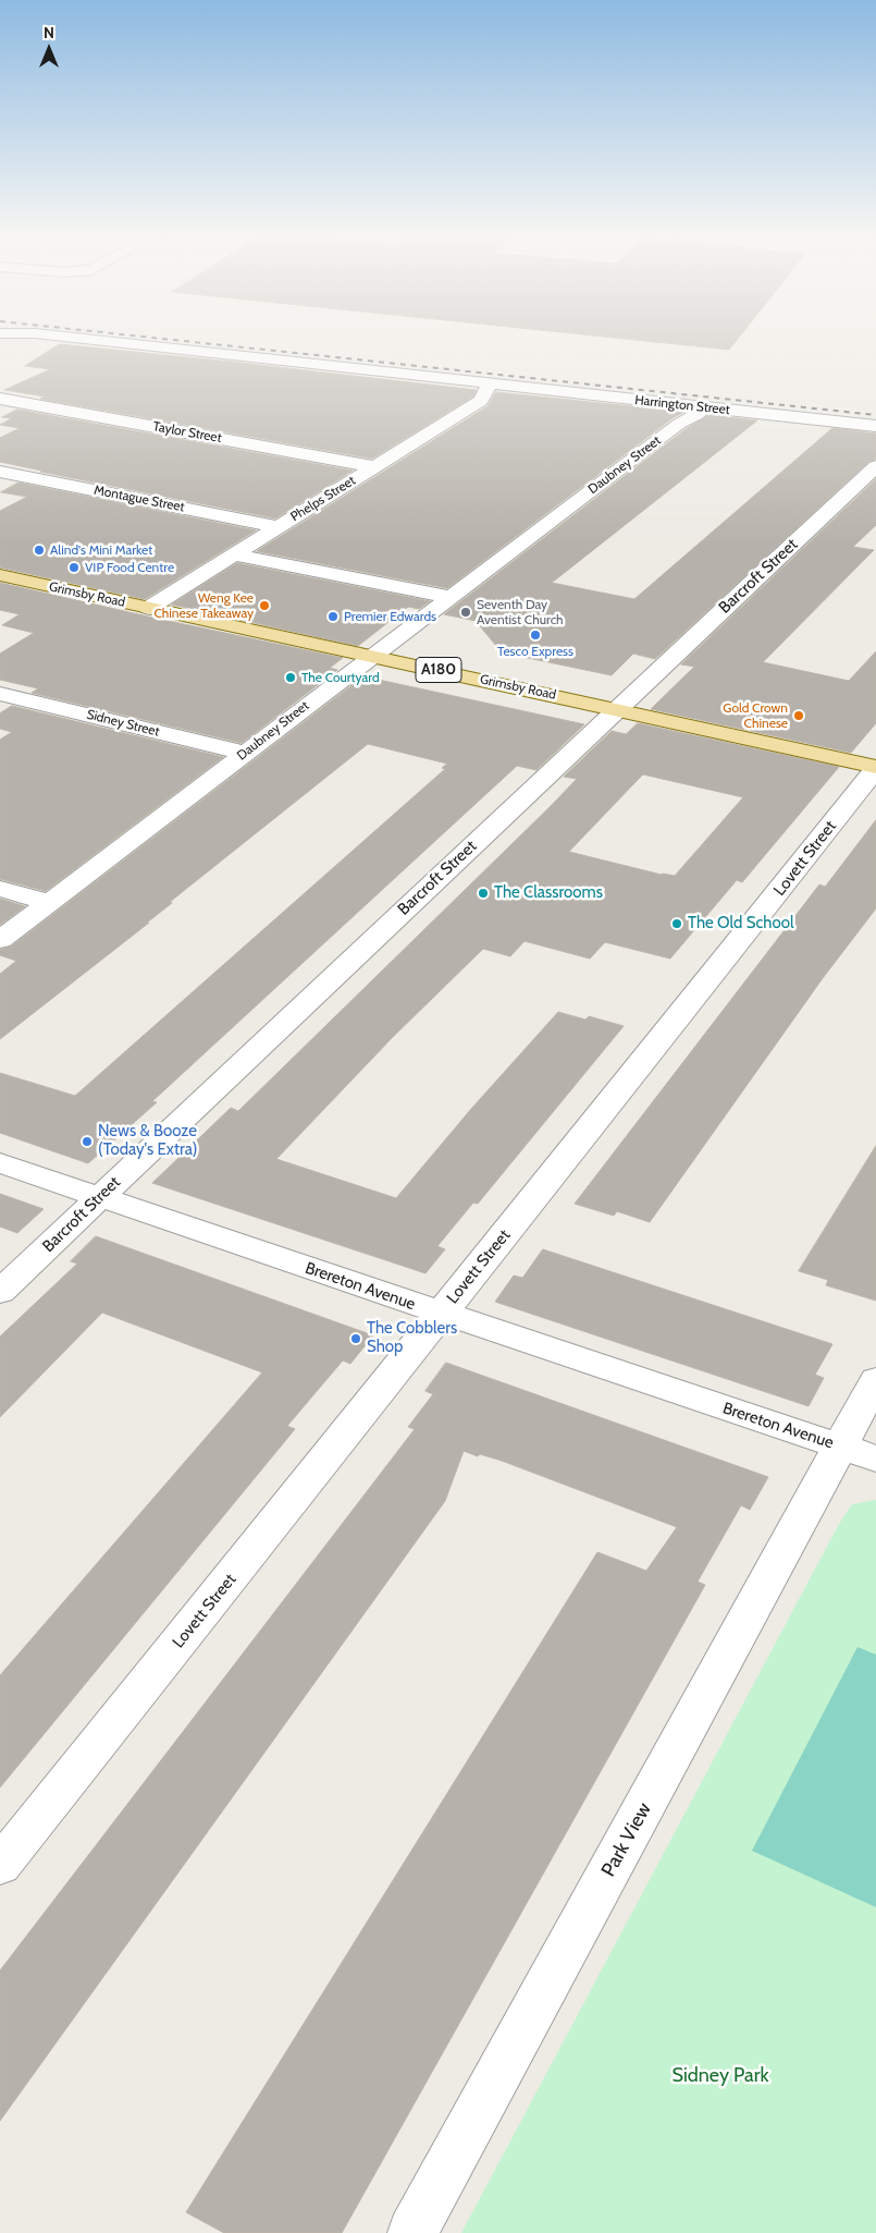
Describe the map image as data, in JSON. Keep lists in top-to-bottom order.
{
  "streets": {
    "main road": ["Grimsby Road", "A180"],
    "street": [
      "Harrington Street",
      "Taylor Street",
      "Daubney Street",
      "Montague Street",
      "Phelps Street",
      "Barcroft Street",
      "Sidney Street",
      "Lovett Street",
      "Brereton Avenue",
      "Park View"
    ]
  },
  "crossings": [
    ["Harrington Street", "Daubney Street"],
    ["Harrington Street", "Phelps Street"],
    ["Taylor Street", "Phelps Street"],
    ["Daubney Street", "Grimsby Road"],
    ["Daubney Street", "Sidney Street"],
    ["Montague Street", "Phelps Street"],
    ["Phelps Street", "Grimsby Road"],
    ["Barcroft Street", "Grimsby Road"],
    ["Barcroft Street", "Brereton Avenue"],
    ["Grimsby Road", "Lovett Street"],
    ["Lovett Street", "Brereton Avenue"],
    ["Brereton Avenue", "Park View"]
  ],
  "parks": ["Sidney Park"],
  "places": [
    "Alind's Mini Market",
    "VIP Food Centre",
    "Weng Kee Chinese Takeaway",
    "Seventh Day Aventist Church",
    "Premier Edwards",
    "Tesco Express",
    "The Courtyard",
    "Gold Crown Chinese",
    "The Classrooms",
    "The Old School",
    "News & Booze (Today's Extra)",
    "The Cobblers Shop"
  ],
  "north": "top"
}
